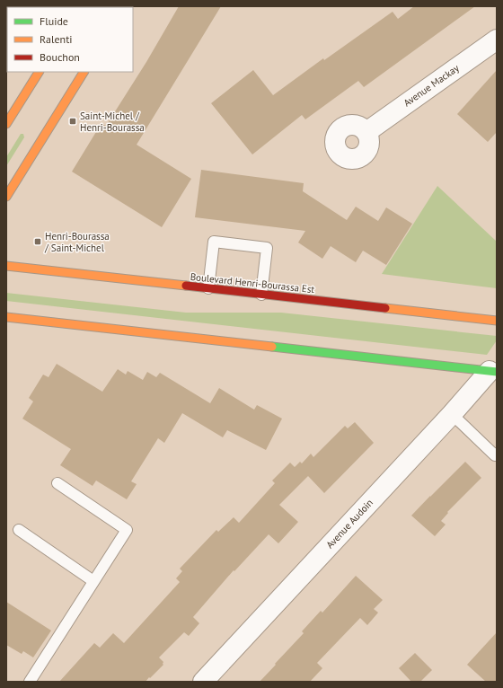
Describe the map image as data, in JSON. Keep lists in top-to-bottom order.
{
  "streets": {
    "main road": ["Boulevard Henri-Bourassa Est"],
    "street": ["Avenue Mackay", "Avenue Audoin"]
  },
  "places": {
    "transit": ["Saint-Michel / Henri-Bourassa", "Henri-Bourassa / Saint-Michel"]
  },
  "legend": ["Fluide", "Ralenti", "Bouchon"]
}
